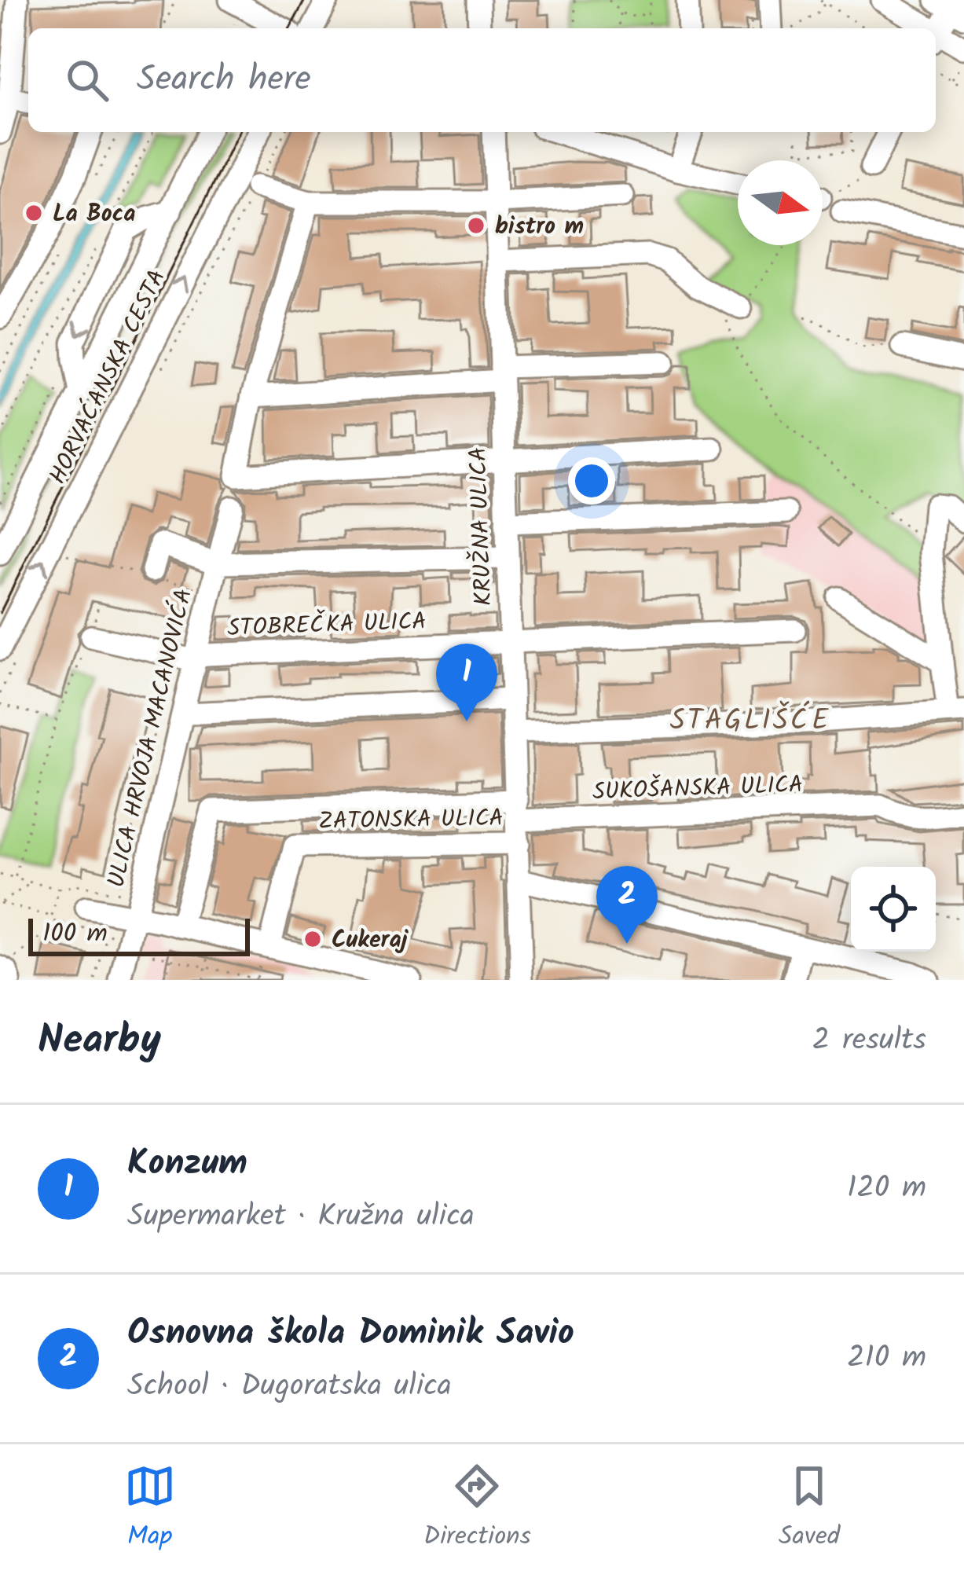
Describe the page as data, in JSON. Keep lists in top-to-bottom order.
{
  "streets": {
    "street": [
      "HORVAĆANSKA CESTA",
      "KRUŽNA ULICA",
      "STOBREČKA ULICA",
      "ULICA HRVOJA MACANOVIĆA",
      "SUKOŠANSKA ULICA",
      "ZATONSKA ULICA"
    ]
  },
  "crossings": [
    ["KRUŽNA ULICA", "STOBREČKA ULICA"],
    ["KRUŽNA ULICA", "SUKOŠANSKA ULICA"],
    ["KRUŽNA ULICA", "ZATONSKA ULICA"],
    ["STOBREČKA ULICA", "ULICA HRVOJA MACANOVIĆA"]
  ],
  "districts": ["STAGLIŠĆE"],
  "places": ["La Boca", "bistro m", "Cukeraj"],
  "scale_bar": "100 m",
  "north": "right",
  "page": {
    "search": "Search here",
    "pins": ["1", "2"],
    "scale": "100 m",
    "heading": ["Nearby", "2 results"],
    "list": [
      {
        "mark": "1",
        "name": "Konzum",
        "note": "Supermarket · Kružna ulica",
        "value": "120 m"
      },
      {
        "mark": "2",
        "name": "Osnovna škola Dominik Savio",
        "note": "School · Dugoratska ulica",
        "value": "210 m"
      }
    ],
    "nav": ["Map", "Directions", "Saved"]
  }
}
